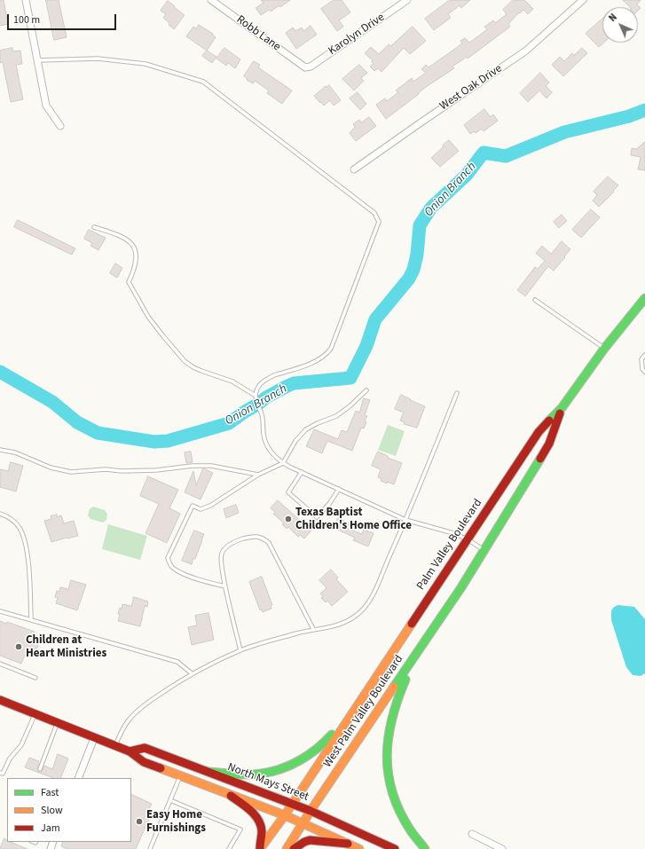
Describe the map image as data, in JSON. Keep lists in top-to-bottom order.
{
  "streets": {
    "main road": ["Palm Valley Boulevard", "West Palm Valley Boulevard", "North Mays Street"],
    "street": ["Robb Lane", "Karolyn Drive", "West Oak Drive"]
  },
  "crossings": [
    ["Robb Lane", "Karolyn Drive"],
    ["Palm Valley Boulevard", "West Palm Valley Boulevard"],
    ["West Palm Valley Boulevard", "North Mays Street"]
  ],
  "water": ["Onion Branch"],
  "places": ["Texas Baptist Children's Home Office", "Children at Heart Ministries", "Easy Home Furnishings"],
  "legend": ["Fast", "Slow", "Jam"],
  "scale_bar": "100 m",
  "north": "top left"
}
